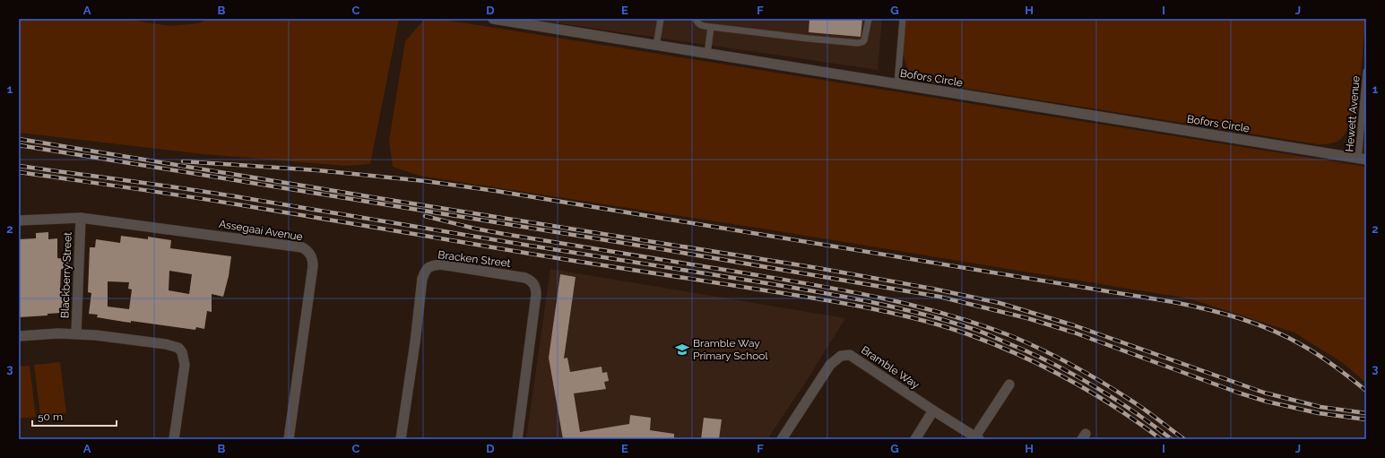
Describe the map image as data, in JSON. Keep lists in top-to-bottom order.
{
  "streets": {
    "street": [
      "Bofors Circle",
      "Assegaai Avenue",
      "Bracken Street",
      "Blackberry Street",
      "Bramble Way"
    ],
    "lane": ["Hewett Avenue"]
  },
  "crossings": [
    ["Bofors Circle", "Hewett Avenue"],
    ["Assegaai Avenue", "Blackberry Street"]
  ],
  "places": {
    "school or university": ["Bramble Way Primary School"]
  },
  "scale_bar": "50 m",
  "grid": {
    "columns": [
      "A",
      "B",
      "C",
      "D",
      "E",
      "F",
      "G",
      "H",
      "I",
      "J"
    ],
    "rows": ["1", "2", "3"]
  }
}
